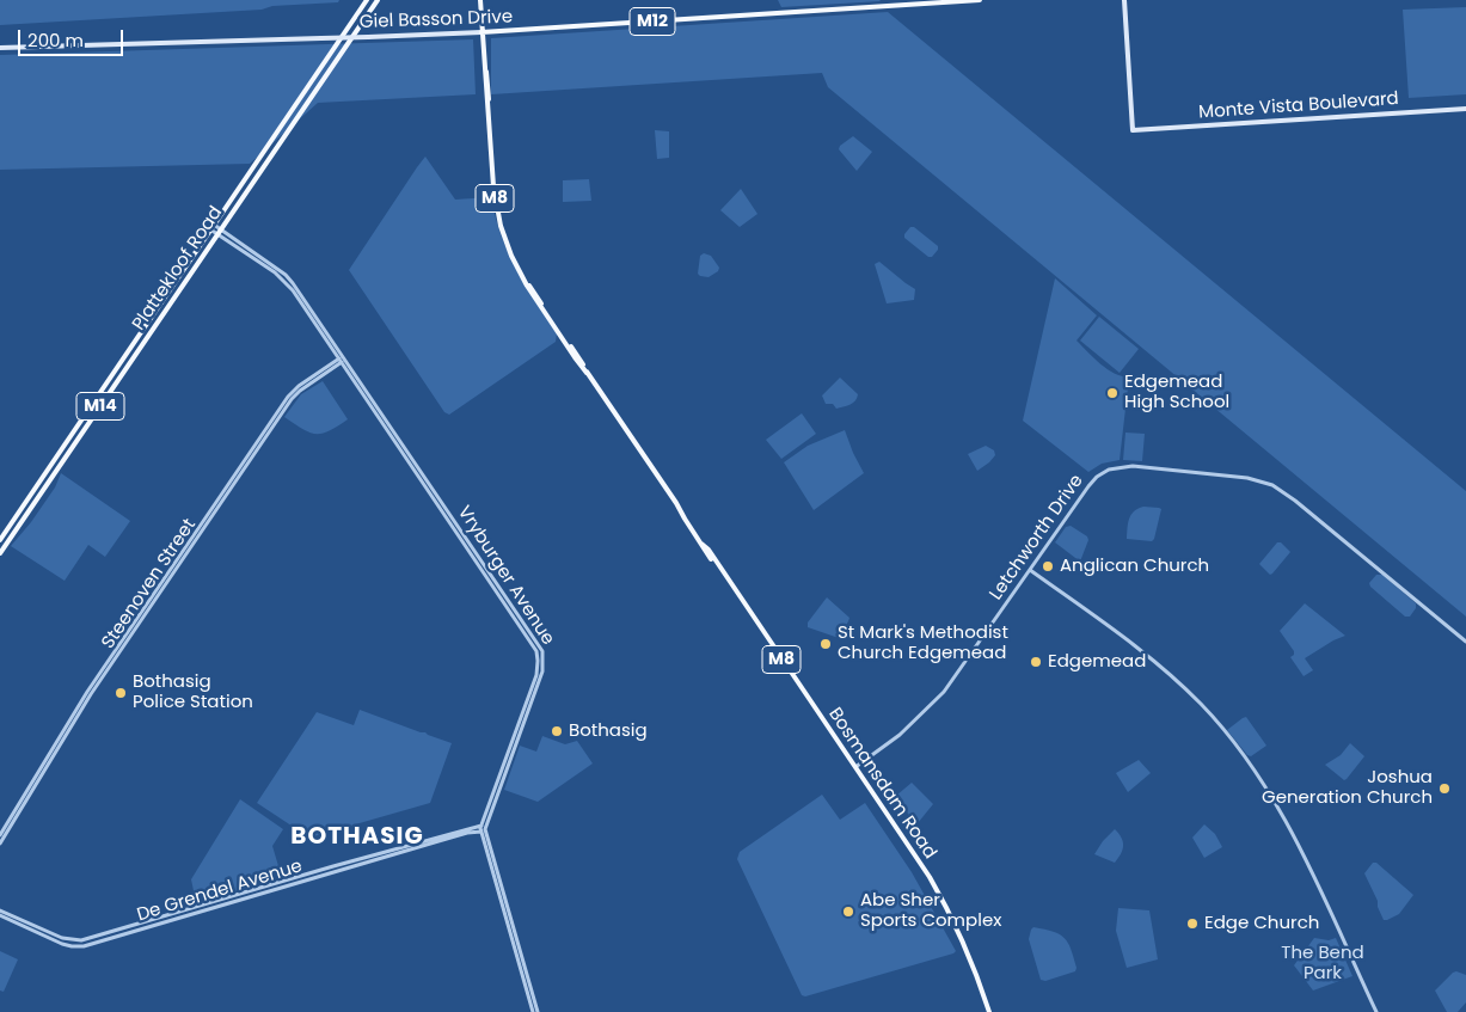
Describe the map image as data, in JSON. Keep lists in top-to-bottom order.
{
  "streets": {
    "main road": [
      "Giel Basson Drive",
      "M12",
      "Monte Vista Boulevard",
      "M8",
      "Plattekloof Road",
      "M14",
      "Bosmansdam Road"
    ],
    "street": [
      "Letchworth Drive",
      "Vryburger Avenue",
      "Steenoven Street",
      "De Grendel Avenue"
    ]
  },
  "crossings": [
    ["Giel Basson Drive", "Bosmansdam Road"],
    ["Plattekloof Road", "Vryburger Avenue"],
    ["Letchworth Drive", "Bosmansdam Road"],
    ["Vryburger Avenue", "Steenoven Street"],
    ["Vryburger Avenue", "De Grendel Avenue"]
  ],
  "districts": ["BOTHASIG"],
  "parks": ["The Bend Park"],
  "places": [
    "Edgemead High School",
    "Anglican Church",
    "St Mark's Methodist Church Edgemead",
    "Edgemead",
    "Bothasig Police Station",
    "Bothasig",
    "Joshua Generation Church",
    "Abe Sher Sports Complex",
    "Edge Church"
  ],
  "scale_bar": "200 m"
}
